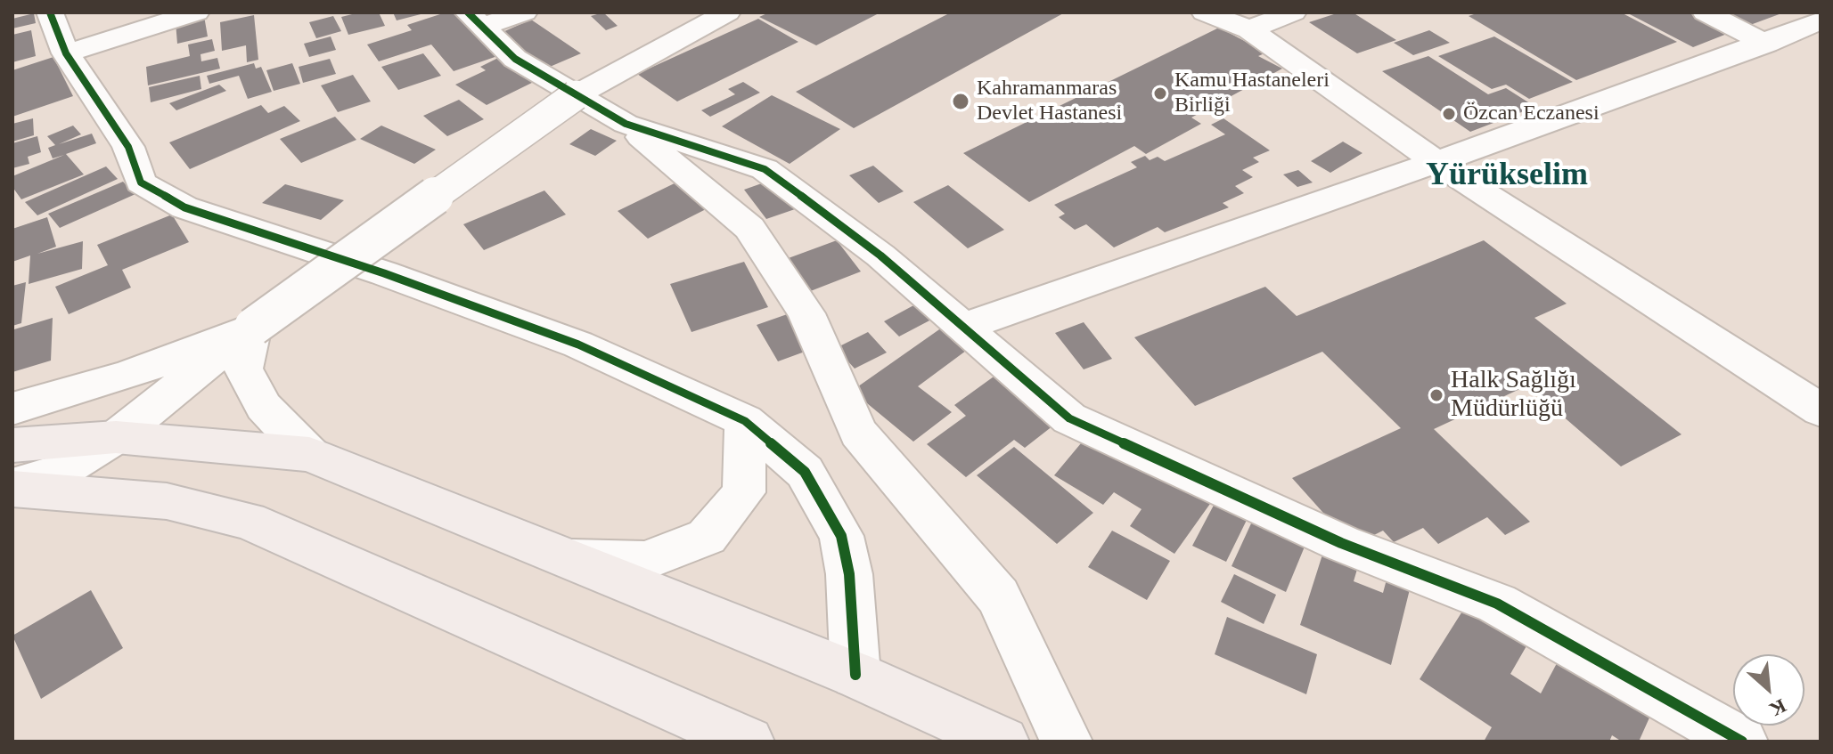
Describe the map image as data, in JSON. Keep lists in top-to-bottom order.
{
  "districts": ["Yürükselim"],
  "places": [
    "Kamu Hastaneleri Birliği",
    "Kahramanmaras Devlet Hastanesi",
    "Özcan Eczanesi",
    "Halk Sağlığı Müdürlüğü"
  ],
  "north": "bottom right"
}
